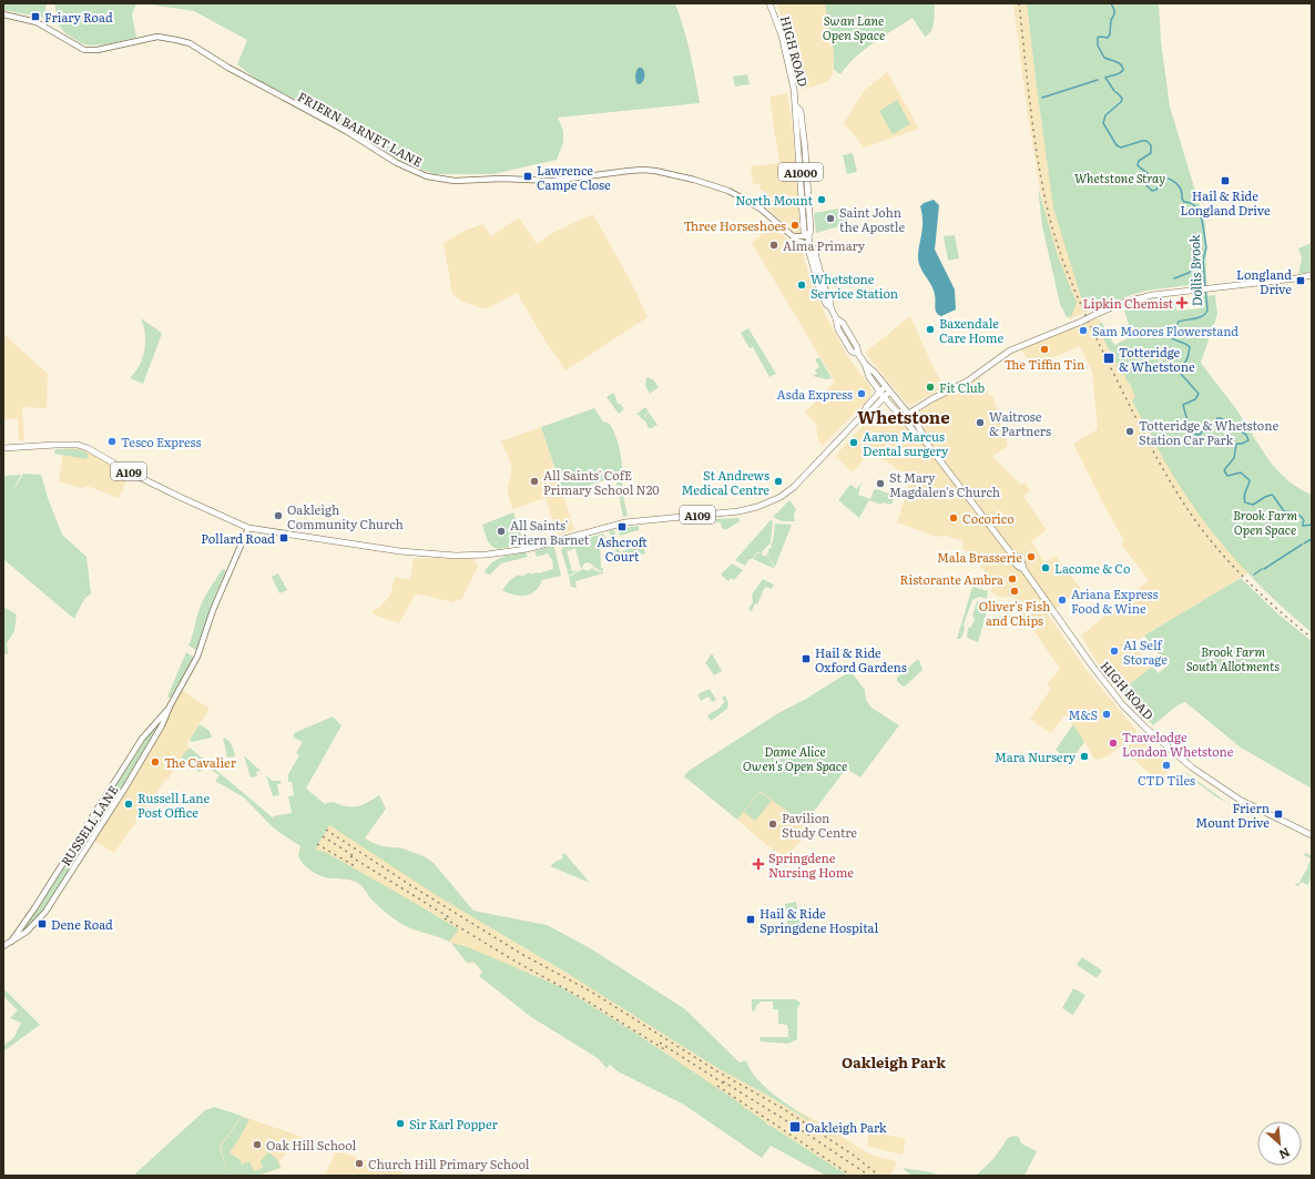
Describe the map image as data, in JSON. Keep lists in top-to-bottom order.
{
  "streets": {
    "main road": [
      "HIGH ROAD",
      "FRIERN BARNET LANE",
      "A1000",
      "A109",
      "RUSSELL LANE"
    ]
  },
  "crossings": [
    ["HIGH ROAD", "FRIERN BARNET LANE"],
    ["HIGH ROAD", "A109"],
    ["A109", "RUSSELL LANE"]
  ],
  "districts": ["Whetstone", "Oakleigh Park"],
  "water": ["Dollis Brook"],
  "parks": [
    "Swan Lane Open Space",
    "Whetstone Stray",
    "Brook Farm Open Space",
    "Brook Farm South Allotments",
    "Dame Alice Owen's Open Space"
  ],
  "places": {
    "transit": [
      "Friary Road",
      "Lawrence Campe Close",
      "Hail & Ride Longland Drive",
      "Longland Drive",
      "Totteridge & Whetstone",
      "Ashcroft Court",
      "Pollard Road",
      "Hail & Ride Oxford Gardens",
      "Friern Mount Drive",
      "Hail & Ride Springdene Hospital",
      "Dene Road",
      "Oakleigh Park"
    ],
    "other": [
      "North Mount",
      "Saint John the Apostle",
      "Three Horseshoes",
      "Alma Primary",
      "Whetstone Service Station",
      "Baxendale Care Home",
      "Sam Moores Flowerstand",
      "The Tiffin Tin",
      "Fit Club",
      "Asda Express",
      "Waitrose & Partners",
      "Totteridge & Whetstone Station Car Park",
      "Tesco Express",
      "Aaron Marcus Dental surgery",
      "All Saints' CofE Primary School N20",
      "St Andrews Medical Centre",
      "St Mary Magdalen's Church",
      "Oakleigh Community Church",
      "Cocorico",
      "All Saints' Friern Barnet",
      "Mala Brasserie",
      "Lacome & Co",
      "Ristorante Ambra",
      "Oliver's Fish and Chips",
      "Ariana Express Food & Wine",
      "A1 Self Storage",
      "M&S",
      "Travelodge London Whetstone",
      "Mara Nursery",
      "The Cavalier",
      "CTD Tiles",
      "Russell Lane Post Office",
      "Pavilion Study Centre",
      "Sir Karl Popper",
      "Oak Hill School",
      "Church Hill Primary School"
    ],
    "health": ["Lipkin Chemist", "Springdene Nursing Home"]
  },
  "north": "bottom right"
}
